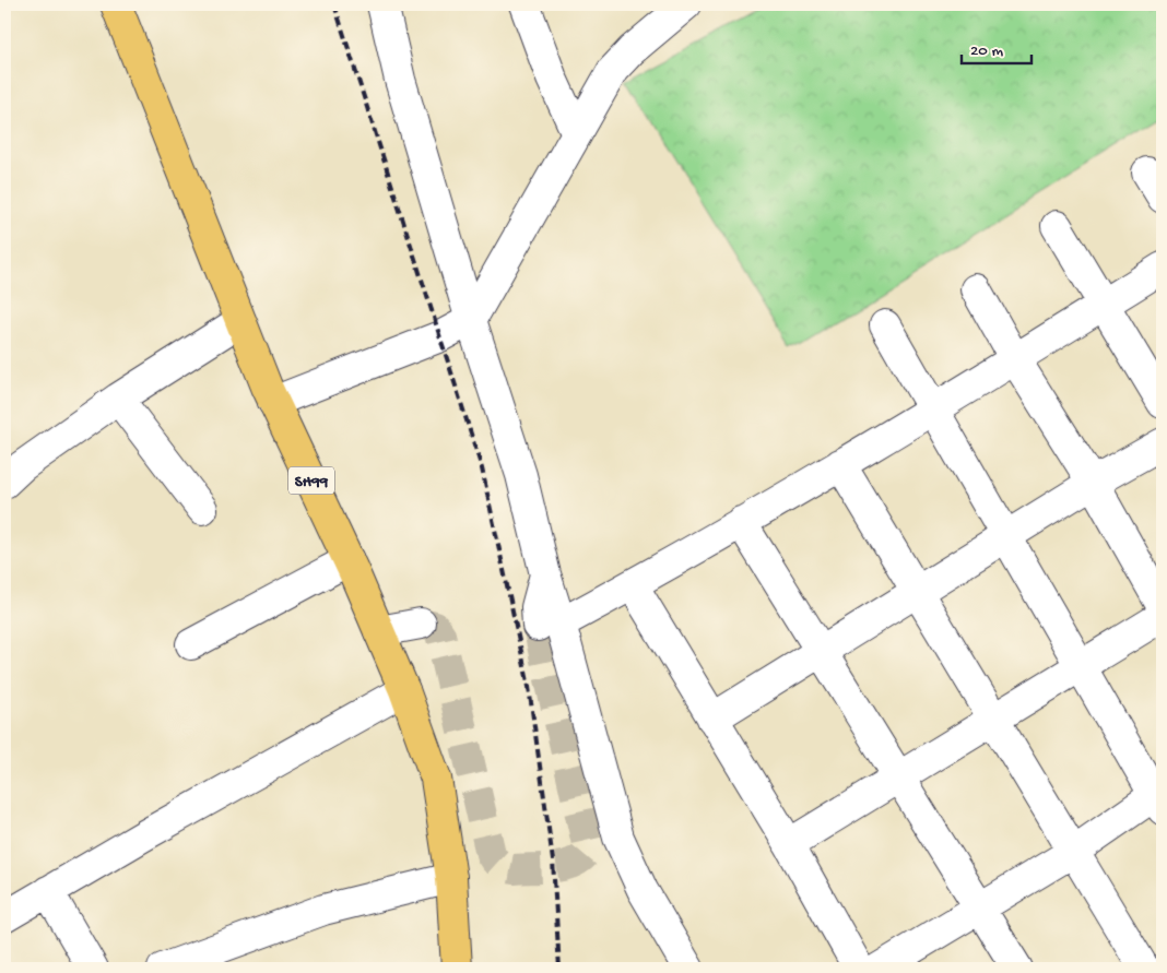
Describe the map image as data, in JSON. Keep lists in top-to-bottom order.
{
  "streets": {
    "main road": ["SH99"]
  },
  "scale_bar": "20 m"
}
